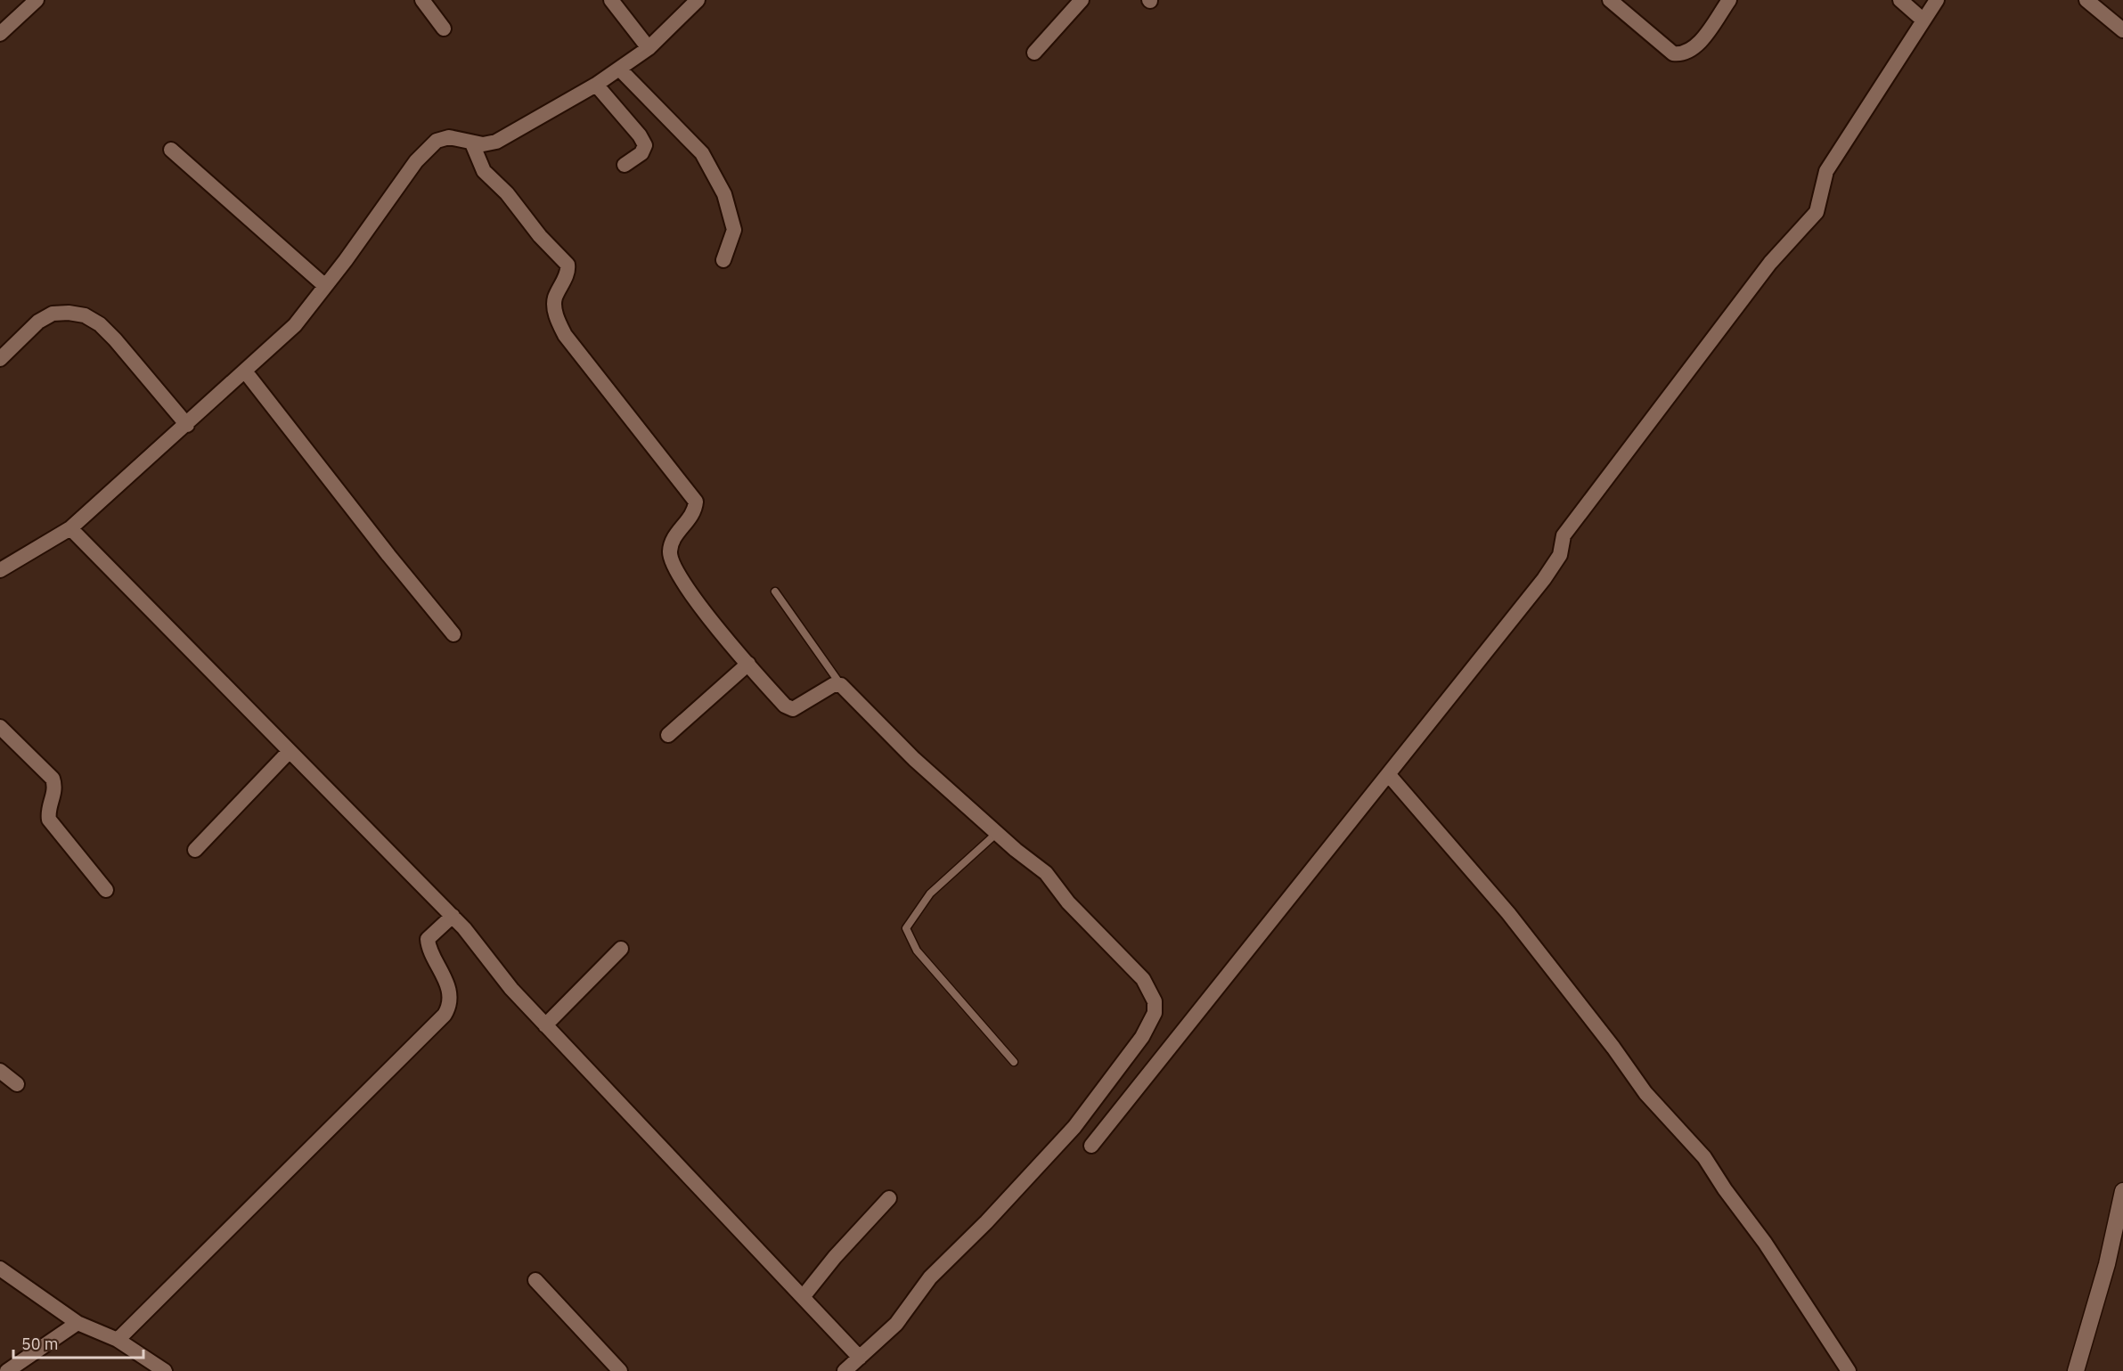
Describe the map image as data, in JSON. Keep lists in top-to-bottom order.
{
  "scale_bar": "50 m"
}
